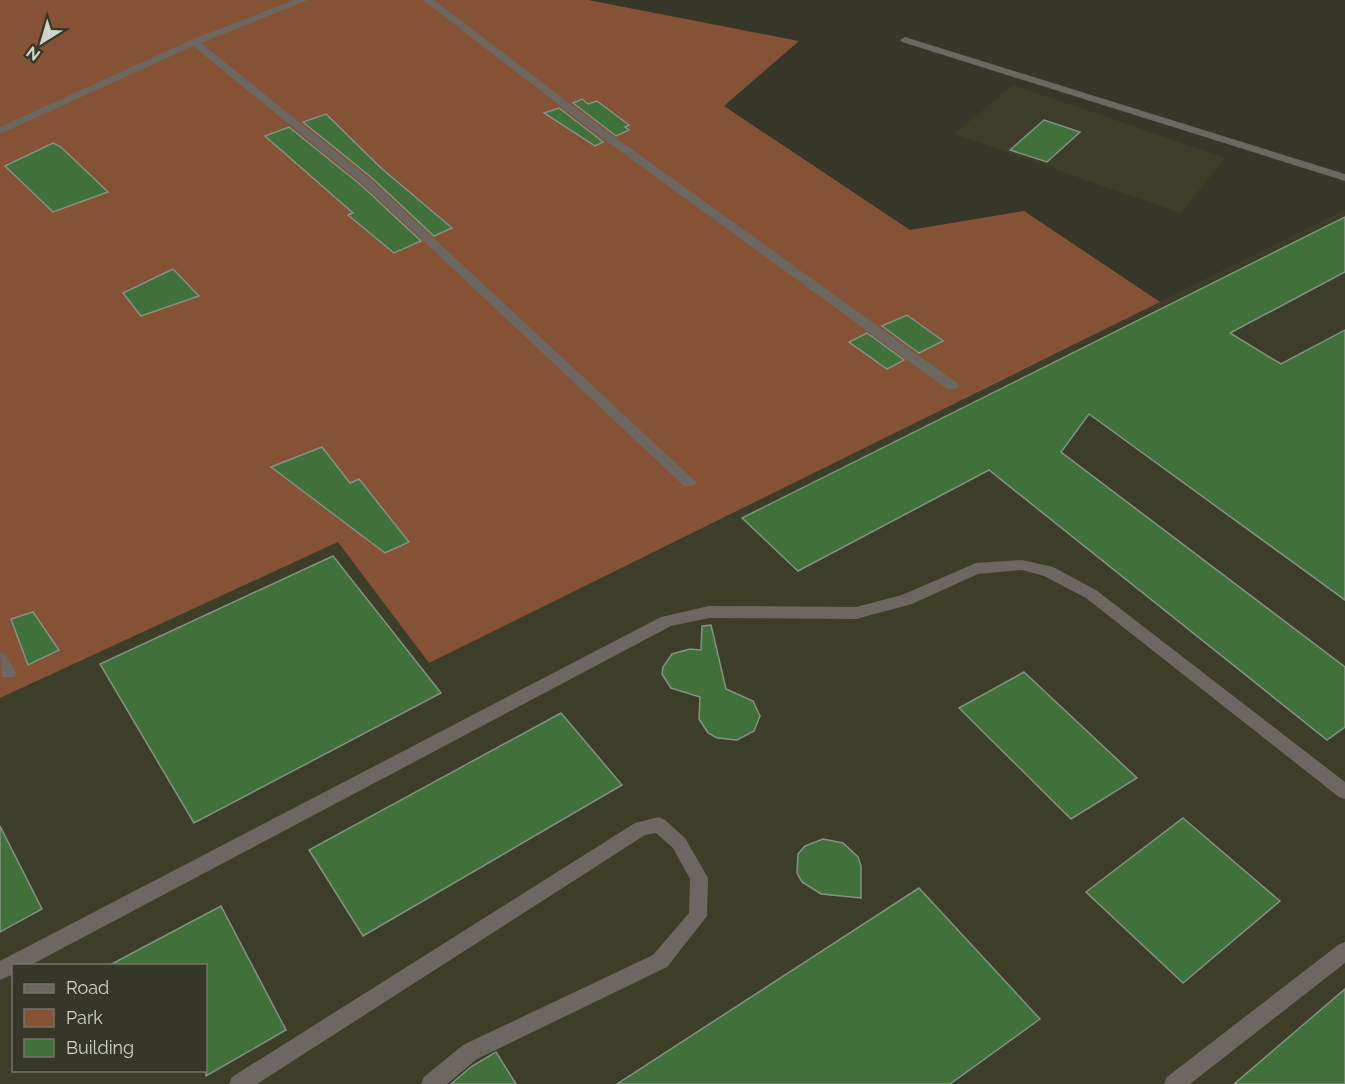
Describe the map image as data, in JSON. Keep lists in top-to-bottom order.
{
  "legend": ["Road", "Park", "Building"],
  "north": "bottom left"
}
